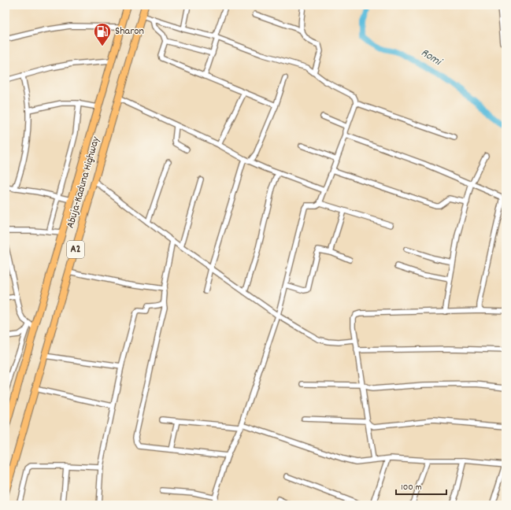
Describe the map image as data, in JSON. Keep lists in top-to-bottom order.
{
  "streets": {
    "highway": ["Abuja-Kaduna Highway", "A2"]
  },
  "water": ["Romi"],
  "places": {
    "fuel station": ["Sharon"]
  },
  "scale_bar": "100 m"
}
